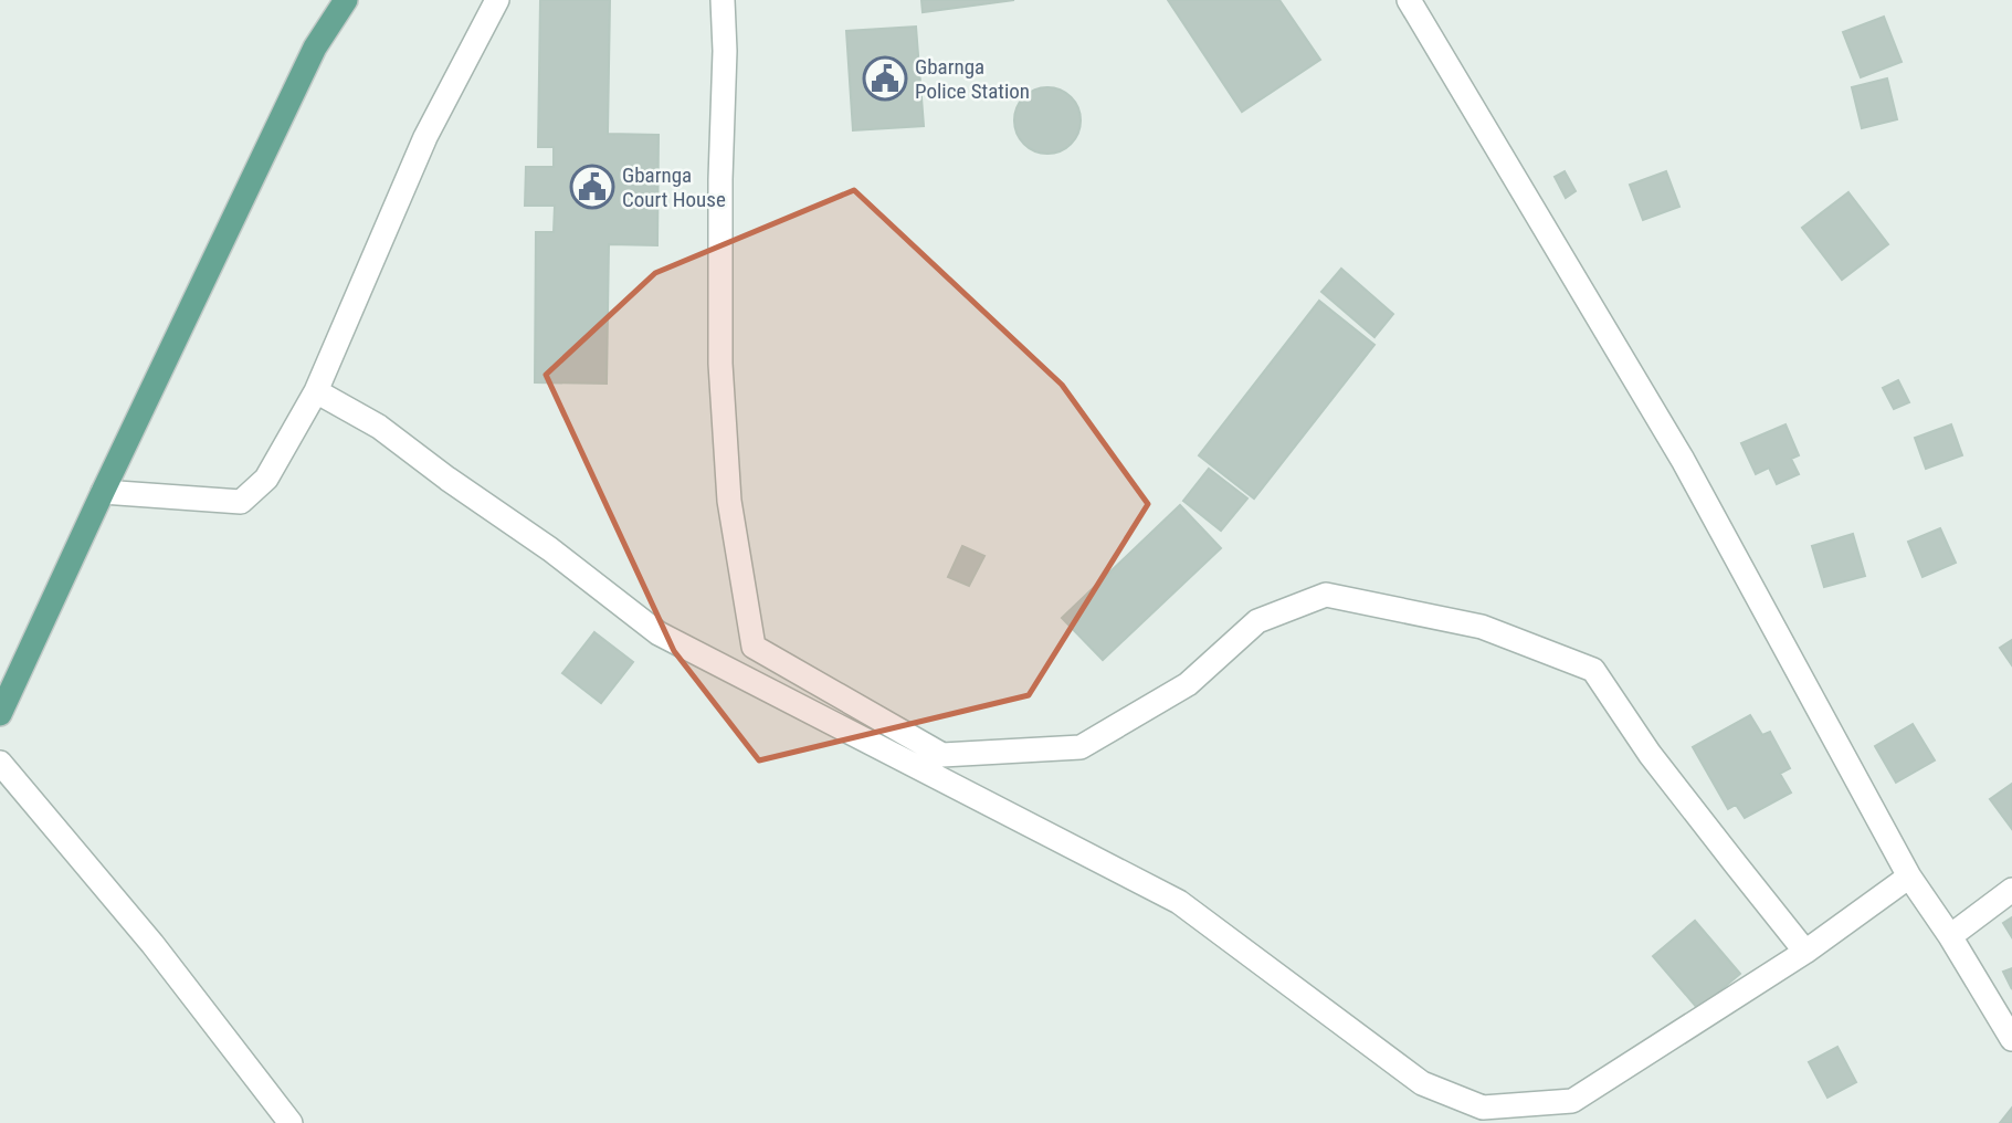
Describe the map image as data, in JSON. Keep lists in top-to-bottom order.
{
  "places": {
    "public building": ["Gbarnga Police Station", "Gbarnga Court House"]
  }
}
